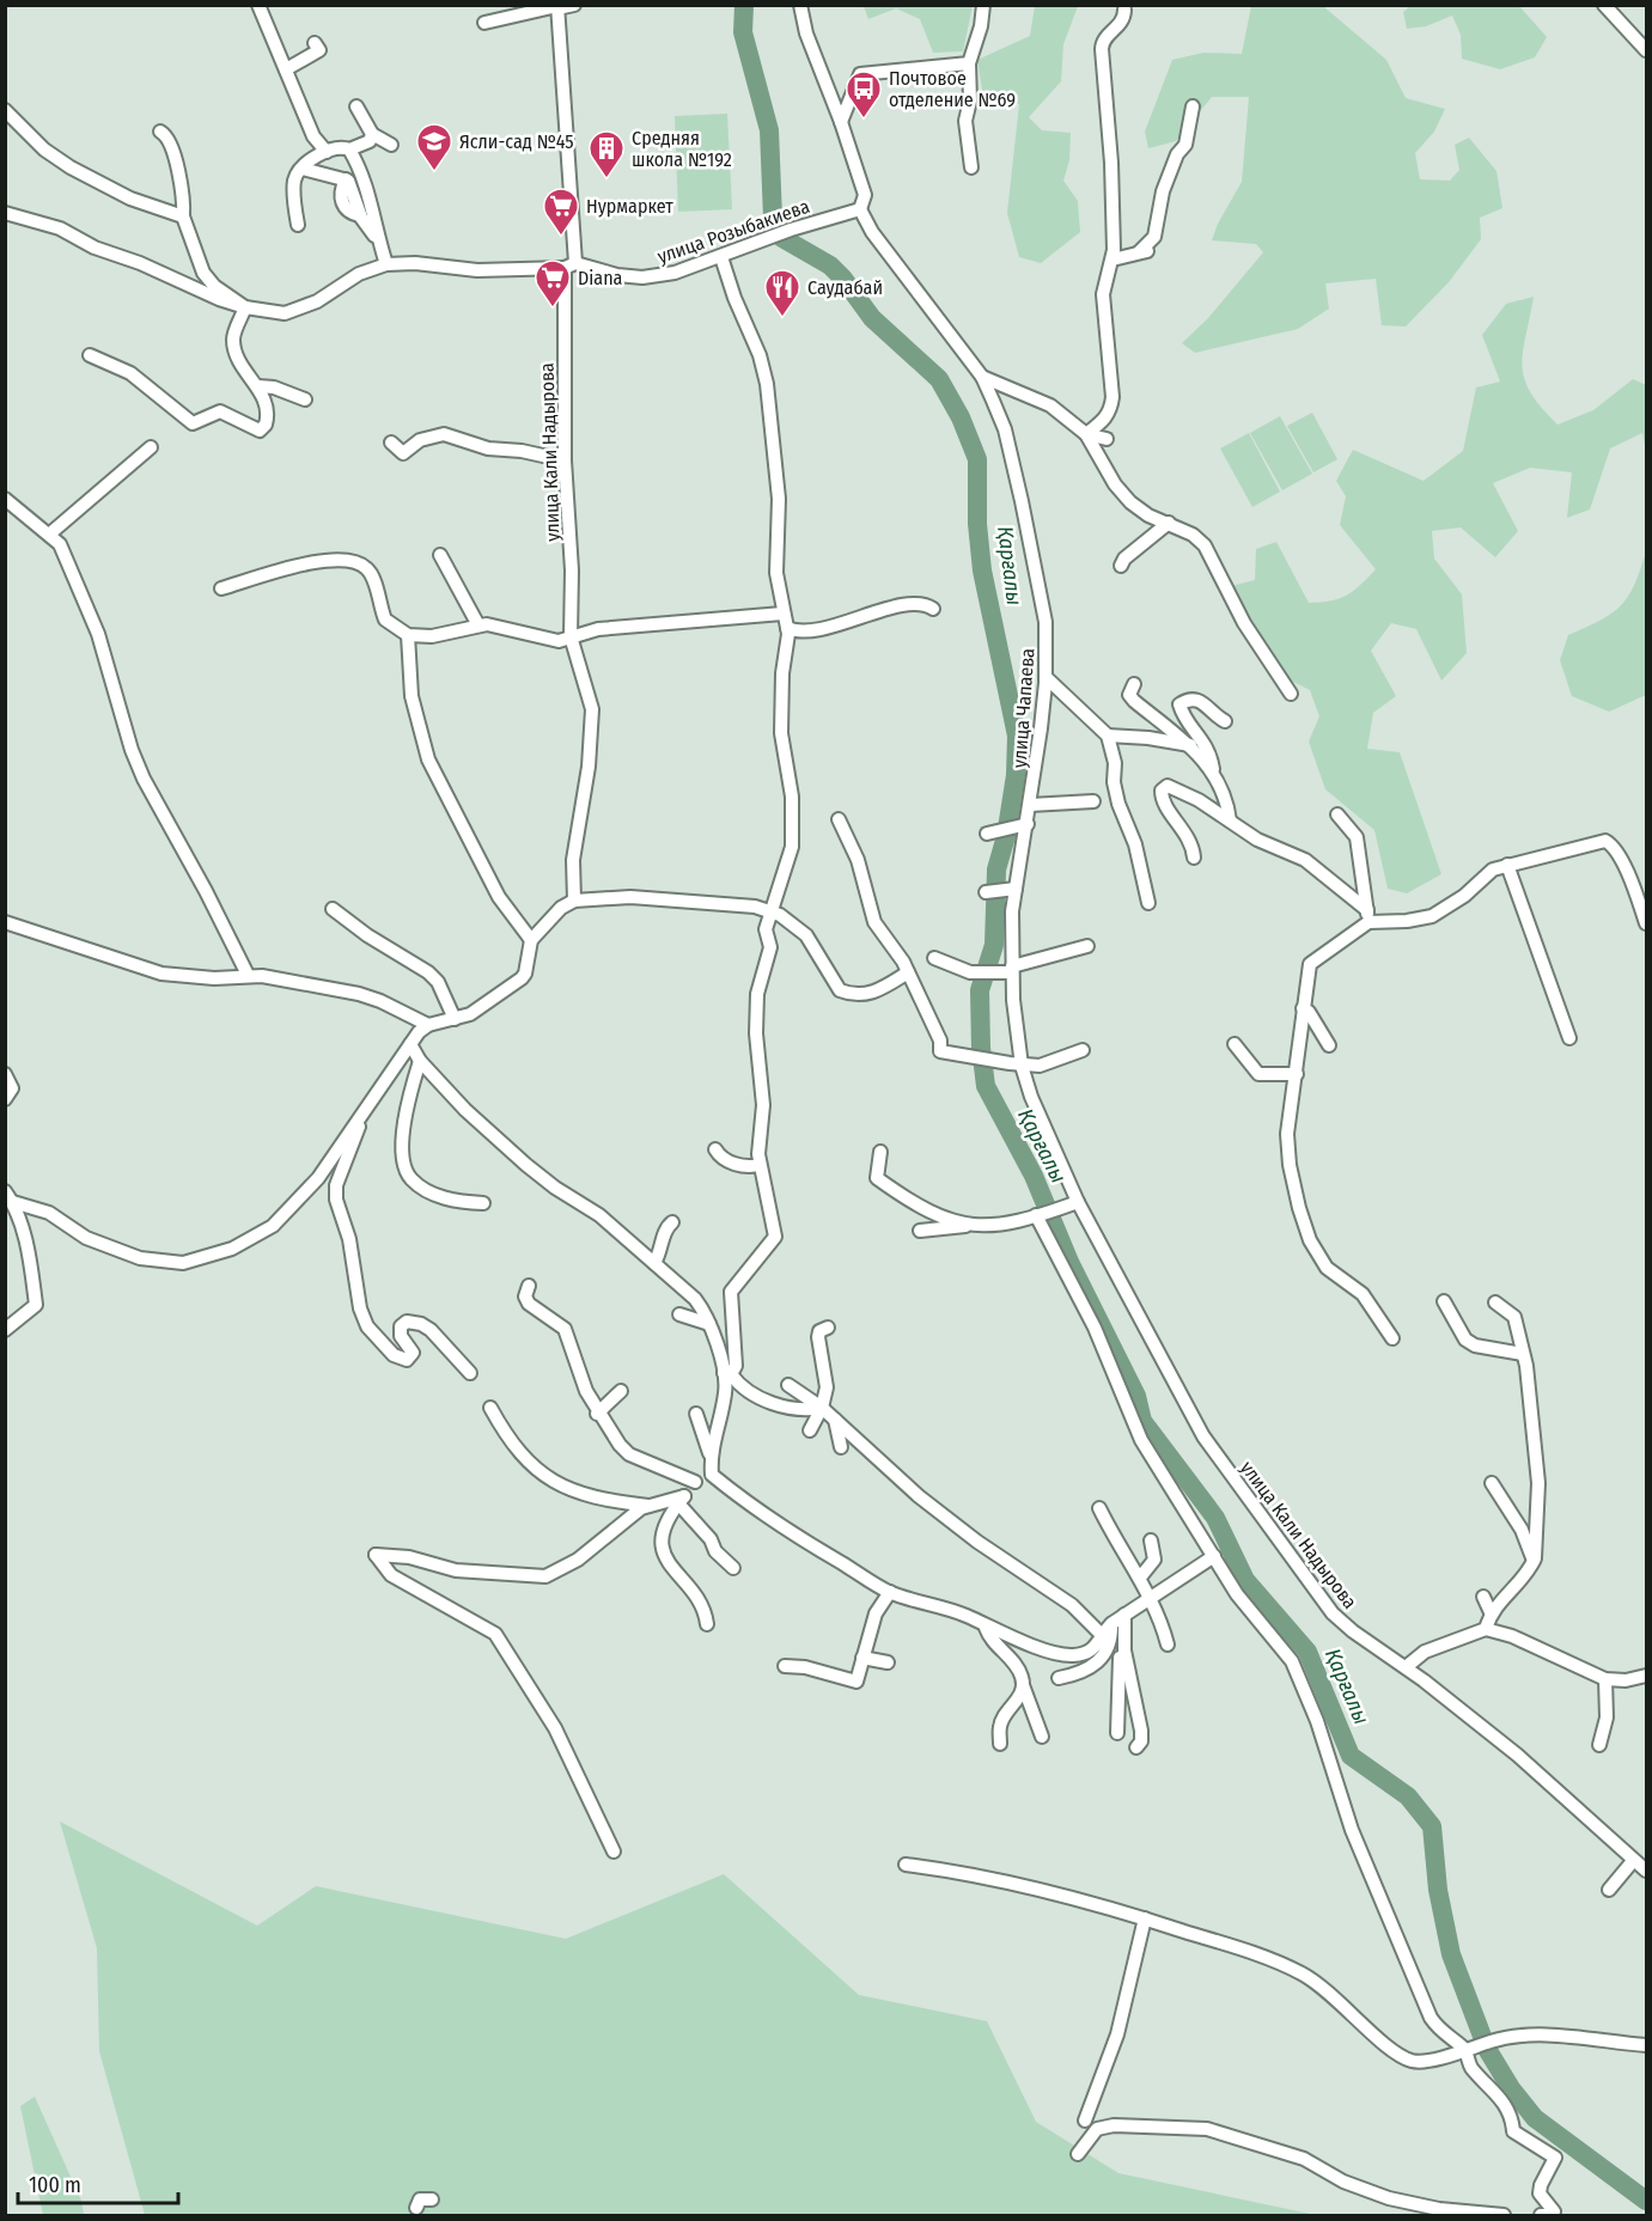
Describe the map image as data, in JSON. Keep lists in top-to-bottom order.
{
  "streets": {
    "street": ["улица Розыбакиева", "улица Кали Надырова", "улица Чапаева"]
  },
  "crossings": [
    ["улица Розыбакиева", "улица Кали Надырова"],
    ["улица Розыбакиева", "улица Чапаева"],
    ["улица Кали Надырова", "улица Чапаева"]
  ],
  "water": ["Қарғалы"],
  "places": {
    "bus stop": ["Почтовое отделение №69"],
    "school or university": ["Ясли-сад №45"],
    "building": ["Средняя школа №192"],
    "supermarket": ["Нурмаркет", "Diana"],
    "restaurant": ["Саудабай"]
  },
  "scale_bar": "100 m"
}
